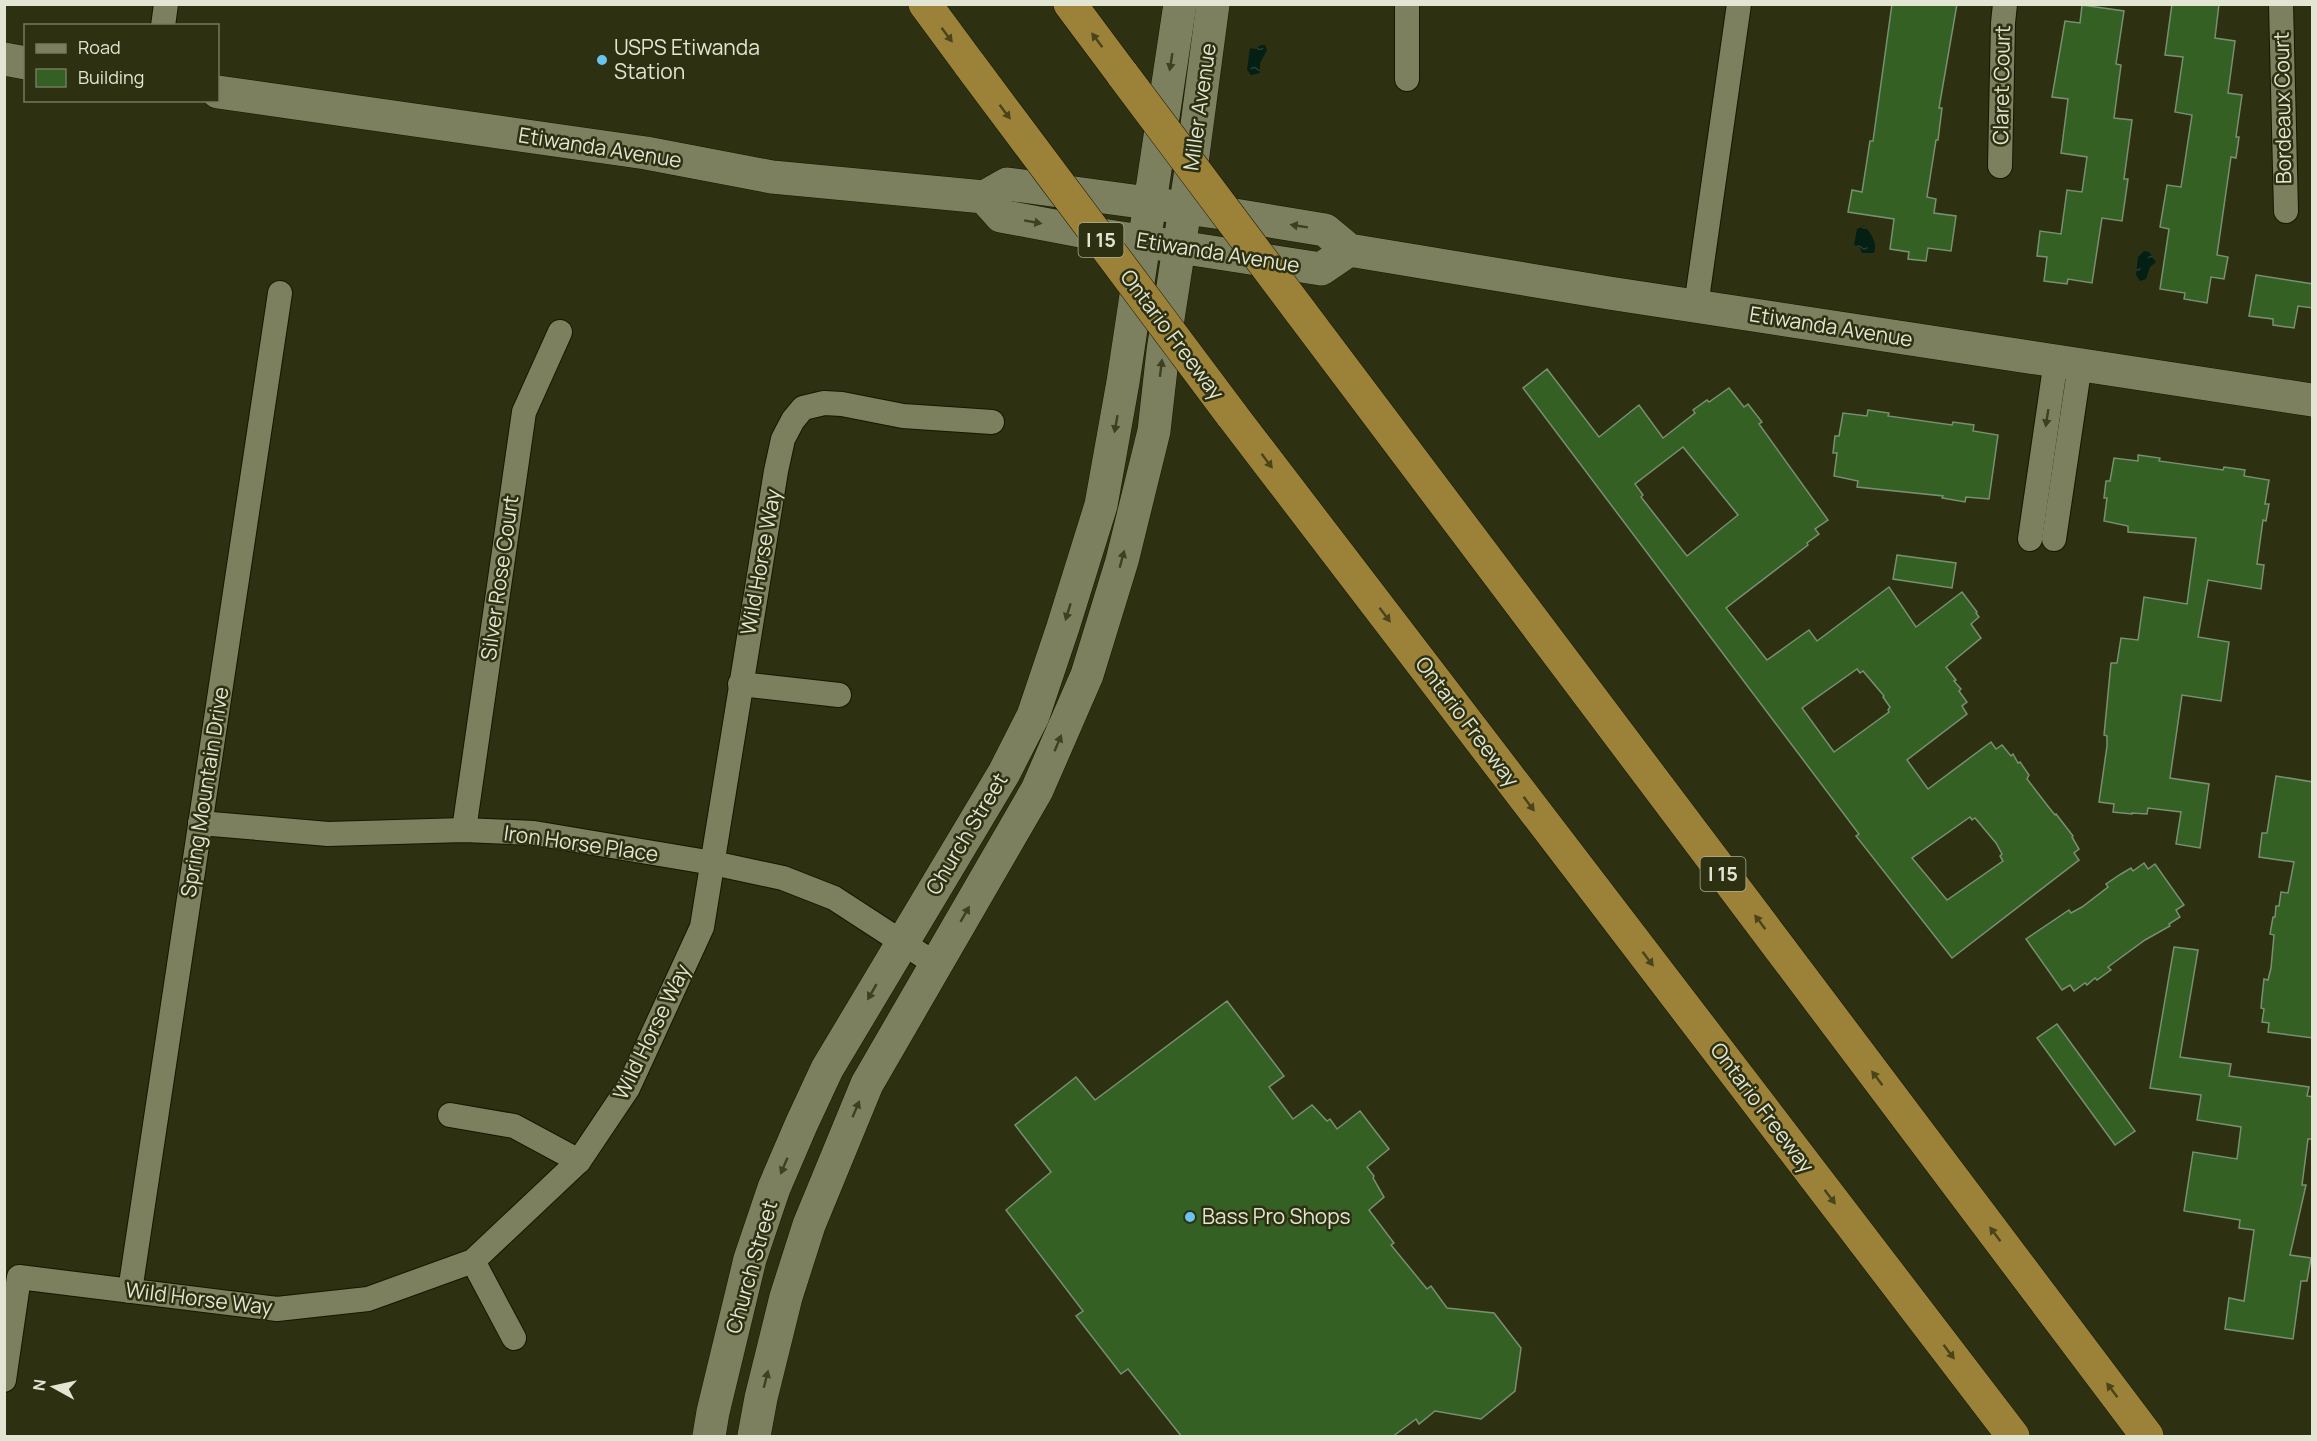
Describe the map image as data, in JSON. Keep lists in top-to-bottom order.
{
  "streets": {
    "highway": ["I 15", "Ontario Freeway"],
    "main road": ["Miller Avenue", "Etiwanda Avenue", "Church Street"],
    "street": [
      "Claret Court",
      "Bordeaux Court",
      "Wild Horse Way",
      "Silver Rose Court",
      "Spring Mountain Drive",
      "Iron Horse Place"
    ]
  },
  "crossings": [
    ["Miller Avenue", "Etiwanda Avenue"],
    ["Miller Avenue", "Church Street"],
    ["Etiwanda Avenue", "Church Street"],
    ["Wild Horse Way", "Spring Mountain Drive"],
    ["Wild Horse Way", "Iron Horse Place"],
    ["Silver Rose Court", "Iron Horse Place"],
    ["Spring Mountain Drive", "Iron Horse Place"],
    ["Church Street", "Iron Horse Place"]
  ],
  "places": ["USPS Etiwanda Station", "Bass Pro Shops"],
  "legend": ["Road", "Building"],
  "north": "left"
}
